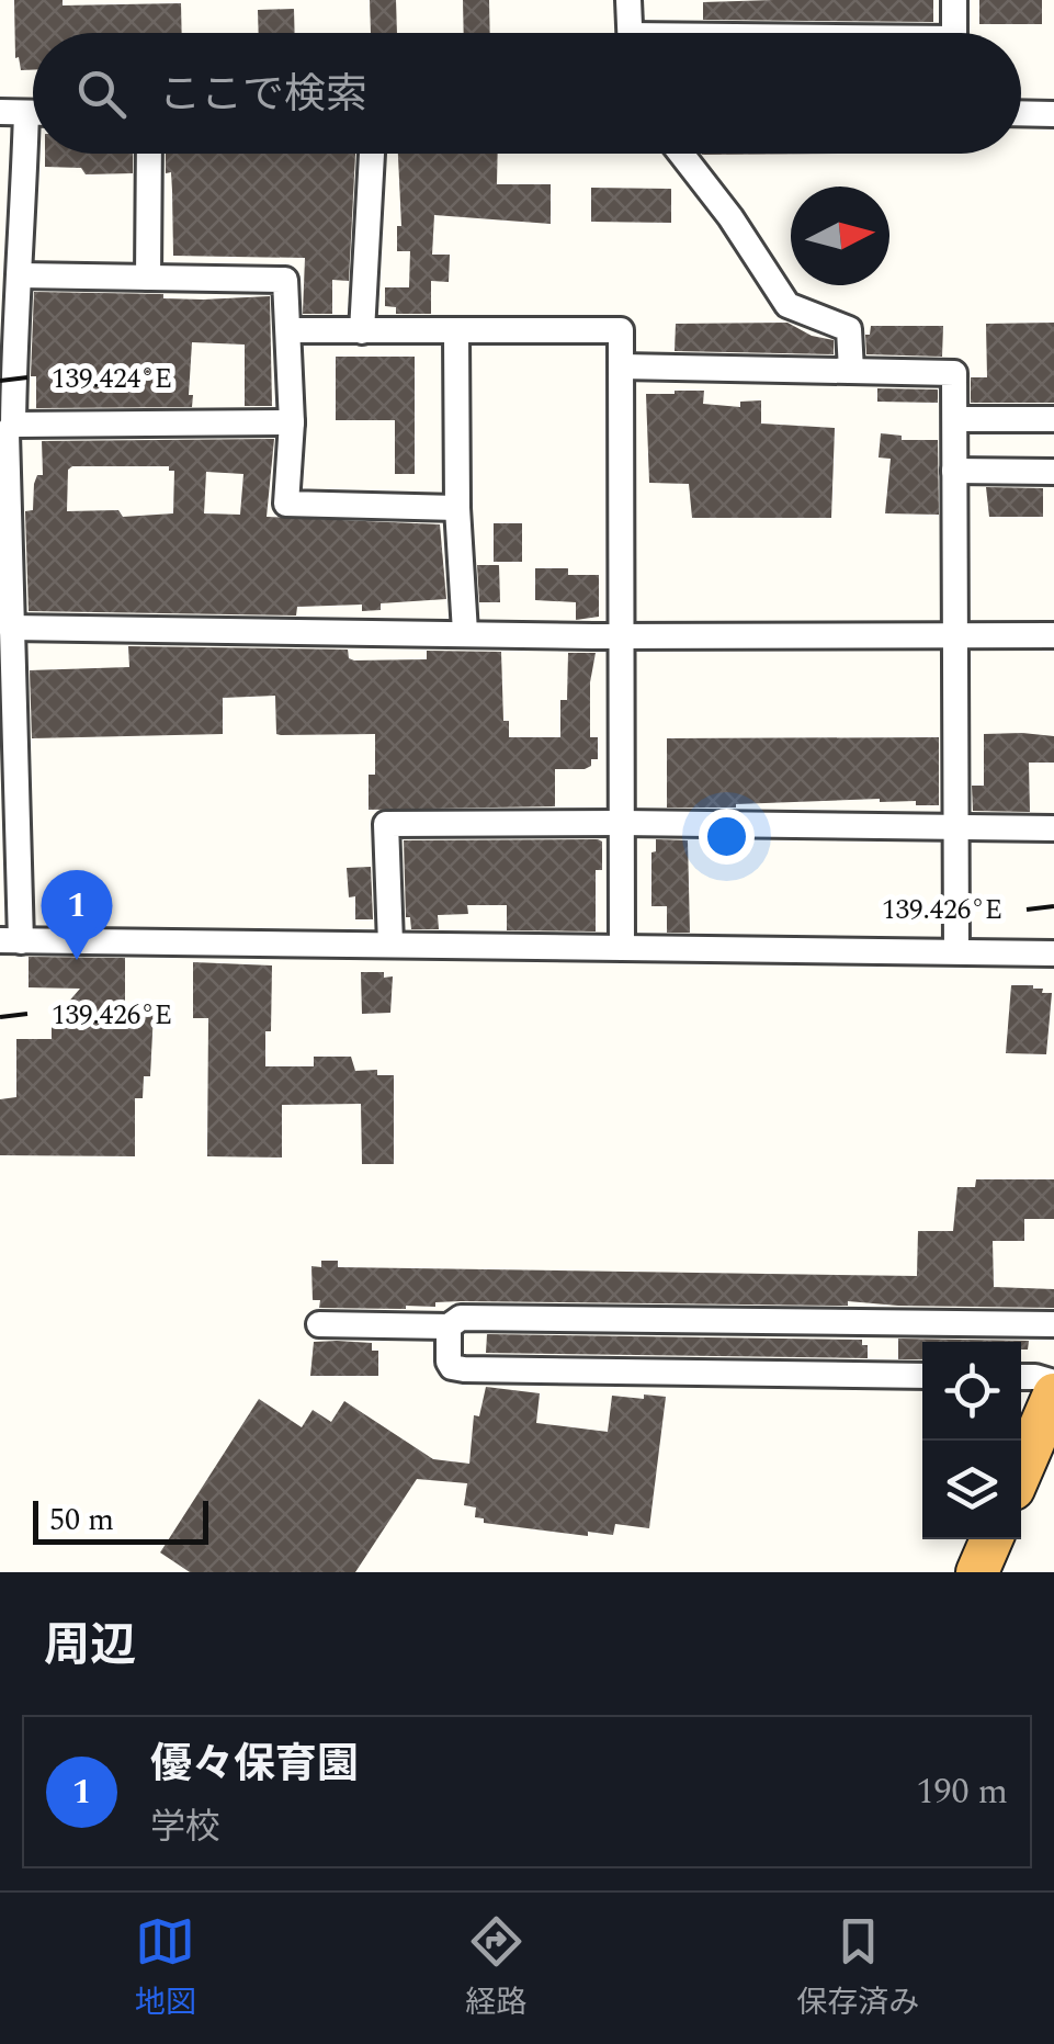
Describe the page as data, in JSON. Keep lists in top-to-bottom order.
{
  "scale_bar": "50 m",
  "north": "right",
  "page": {
    "search": "ここで検索",
    "pins": "1",
    "scale": "50 m",
    "heading": "周辺",
    "list": [
      {
        "mark": "1",
        "name": "優々保育園",
        "note": "学校",
        "value": "190 m"
      }
    ],
    "nav": ["地図", "経路", "保存済み"]
  },
  "coordinates": ["139.424°E", "139.426°E"]
}
